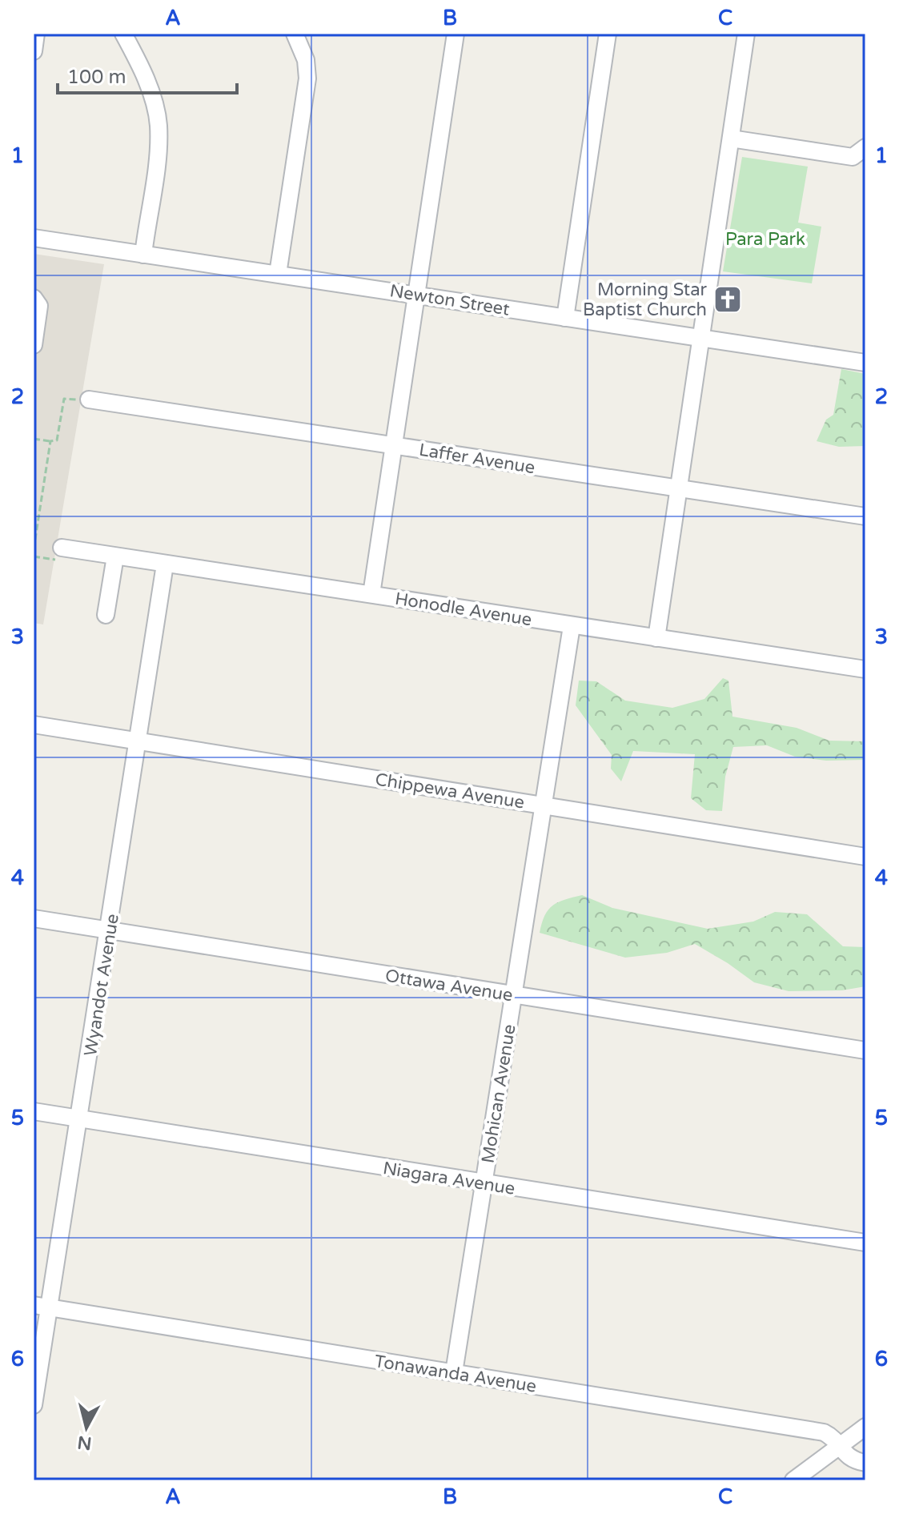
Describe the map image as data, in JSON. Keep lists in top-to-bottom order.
{
  "streets": {
    "street": [
      "Newton Street",
      "Laffer Avenue",
      "Honodle Avenue",
      "Chippewa Avenue",
      "Wyandot Avenue",
      "Ottawa Avenue",
      "Mohican Avenue",
      "Niagara Avenue",
      "Tonawanda Avenue"
    ]
  },
  "crossings": [
    ["Honodle Avenue", "Wyandot Avenue"],
    ["Honodle Avenue", "Mohican Avenue"],
    ["Chippewa Avenue", "Wyandot Avenue"],
    ["Chippewa Avenue", "Mohican Avenue"],
    ["Wyandot Avenue", "Ottawa Avenue"],
    ["Wyandot Avenue", "Niagara Avenue"],
    ["Wyandot Avenue", "Tonawanda Avenue"],
    ["Ottawa Avenue", "Mohican Avenue"],
    ["Mohican Avenue", "Niagara Avenue"],
    ["Mohican Avenue", "Tonawanda Avenue"]
  ],
  "parks": ["Para Park"],
  "places": {
    "church": ["Morning Star Baptist Church"]
  },
  "scale_bar": "100 m",
  "north": "bottom",
  "grid": {
    "columns": ["A", "B", "C"],
    "rows": [
      "1",
      "2",
      "3",
      "4",
      "5",
      "6"
    ]
  }
}
